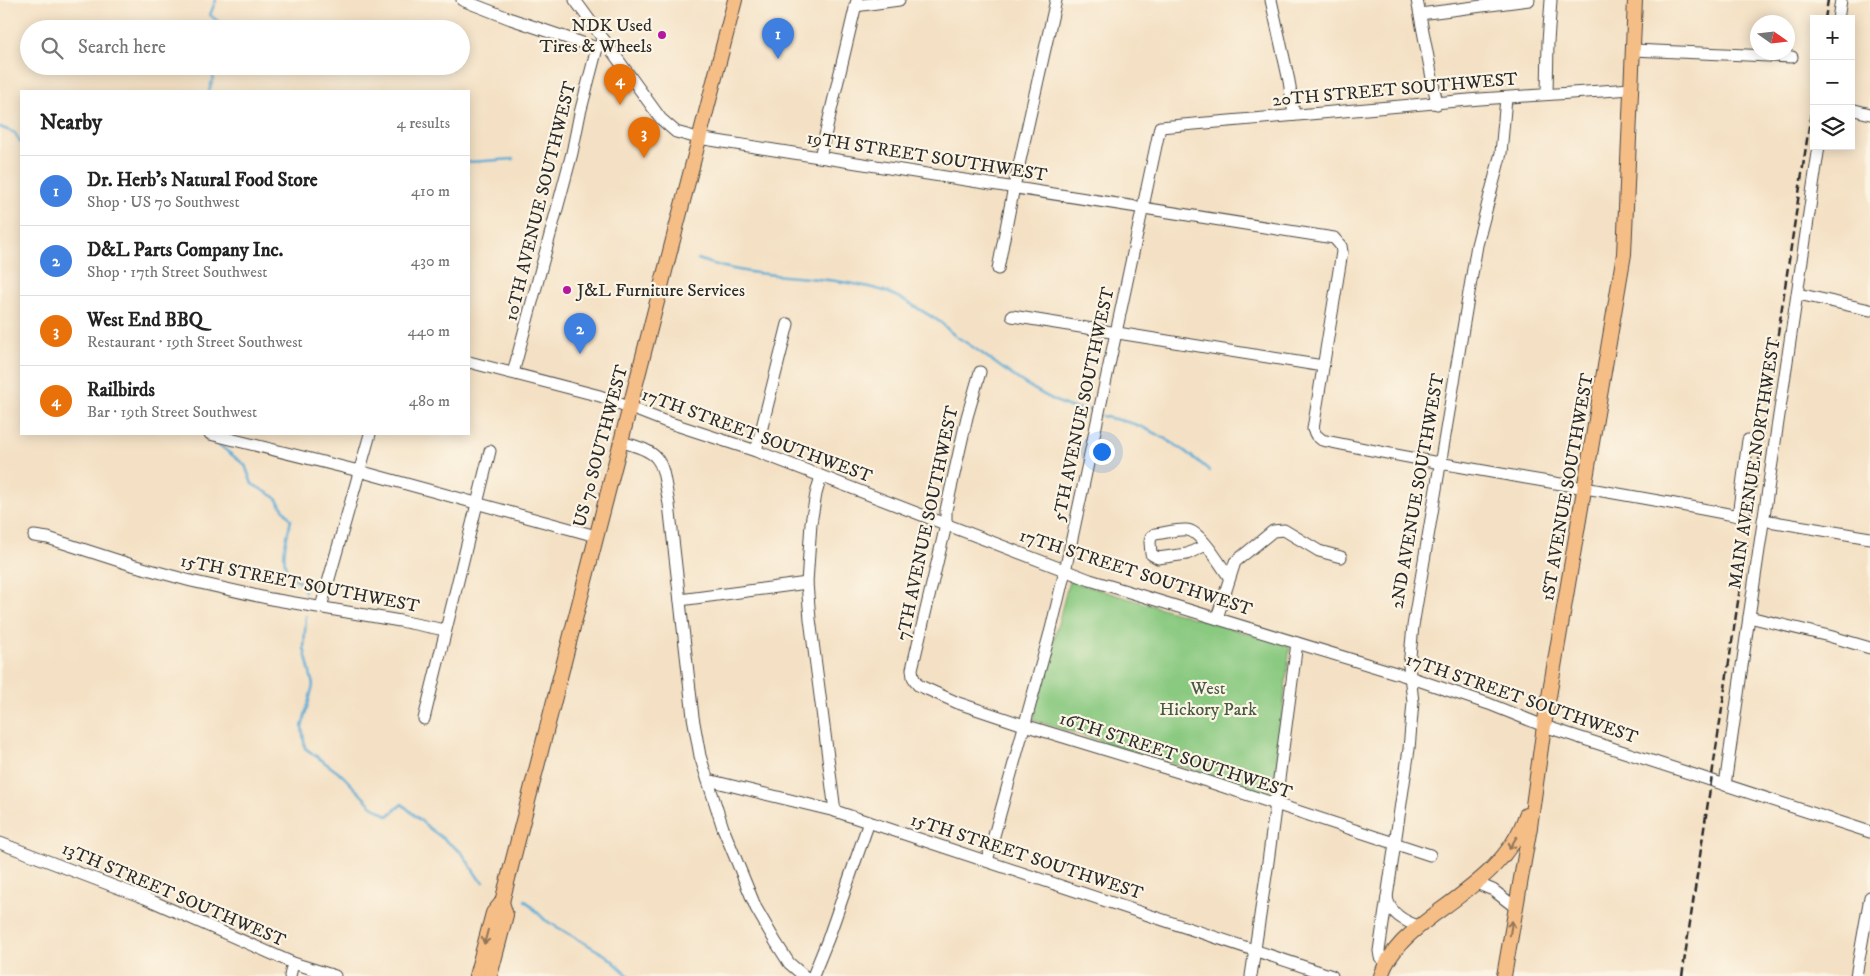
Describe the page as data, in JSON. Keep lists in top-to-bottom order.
{
  "streets": {
    "main road": ["US 70 SOUTHWEST", "1ST AVENUE SOUTHWEST", "2ND AVENUE SOUTHWEST"],
    "street": [
      "20TH STREET SOUTHWEST",
      "19TH STREET SOUTHWEST",
      "10TH AVENUE SOUTHWEST",
      "5TH AVENUE SOUTHWEST",
      "17TH STREET SOUTHWEST",
      "MAIN AVENUE NORTHWEST",
      "7TH AVENUE SOUTHWEST",
      "15TH STREET SOUTHWEST",
      "16TH STREET SOUTHWEST",
      "13TH STREET SOUTHWEST"
    ]
  },
  "crossings": [
    ["20TH STREET SOUTHWEST", "5TH AVENUE SOUTHWEST"],
    ["20TH STREET SOUTHWEST", "1ST AVENUE SOUTHWEST"],
    ["20TH STREET SOUTHWEST", "2ND AVENUE SOUTHWEST"],
    ["19TH STREET SOUTHWEST", "10TH AVENUE SOUTHWEST"],
    ["19TH STREET SOUTHWEST", "5TH AVENUE SOUTHWEST"],
    ["19TH STREET SOUTHWEST", "US 70 SOUTHWEST"],
    ["10TH AVENUE SOUTHWEST", "17TH STREET SOUTHWEST"],
    ["5TH AVENUE SOUTHWEST", "17TH STREET SOUTHWEST"],
    ["5TH AVENUE SOUTHWEST", "15TH STREET SOUTHWEST"],
    ["5TH AVENUE SOUTHWEST", "16TH STREET SOUTHWEST"],
    ["17TH STREET SOUTHWEST", "US 70 SOUTHWEST"],
    ["17TH STREET SOUTHWEST", "MAIN AVENUE NORTHWEST"],
    ["17TH STREET SOUTHWEST", "1ST AVENUE SOUTHWEST"],
    ["17TH STREET SOUTHWEST", "2ND AVENUE SOUTHWEST"],
    ["17TH STREET SOUTHWEST", "7TH AVENUE SOUTHWEST"],
    ["1ST AVENUE SOUTHWEST", "2ND AVENUE SOUTHWEST"],
    ["2ND AVENUE SOUTHWEST", "16TH STREET SOUTHWEST"],
    ["7TH AVENUE SOUTHWEST", "16TH STREET SOUTHWEST"]
  ],
  "parks": ["West Hickory Park"],
  "places": ["NDK Used Tires & Wheels", "J&L Furniture Services"],
  "north": "right",
  "page": {
    "map_buttons": ["+", "−"],
    "pins": [
      "1",
      "4",
      "3",
      "2"
    ],
    "search": "Search here",
    "heading": ["Nearby", "4 results"],
    "list": [
      {
        "mark": "1",
        "name": "Dr. Herb's Natural Food Store",
        "note": "Shop · US 70 Southwest",
        "value": "410 m"
      },
      {
        "mark": "2",
        "name": "D&L Parts Company Inc.",
        "note": "Shop · 17th Street Southwest",
        "value": "430 m"
      },
      {
        "mark": "3",
        "name": "West End BBQ",
        "note": "Restaurant · 19th Street Southwest",
        "value": "440 m"
      },
      {
        "mark": "4",
        "name": "Railbirds",
        "note": "Bar · 19th Street Southwest",
        "value": "480 m"
      }
    ]
  }
}
